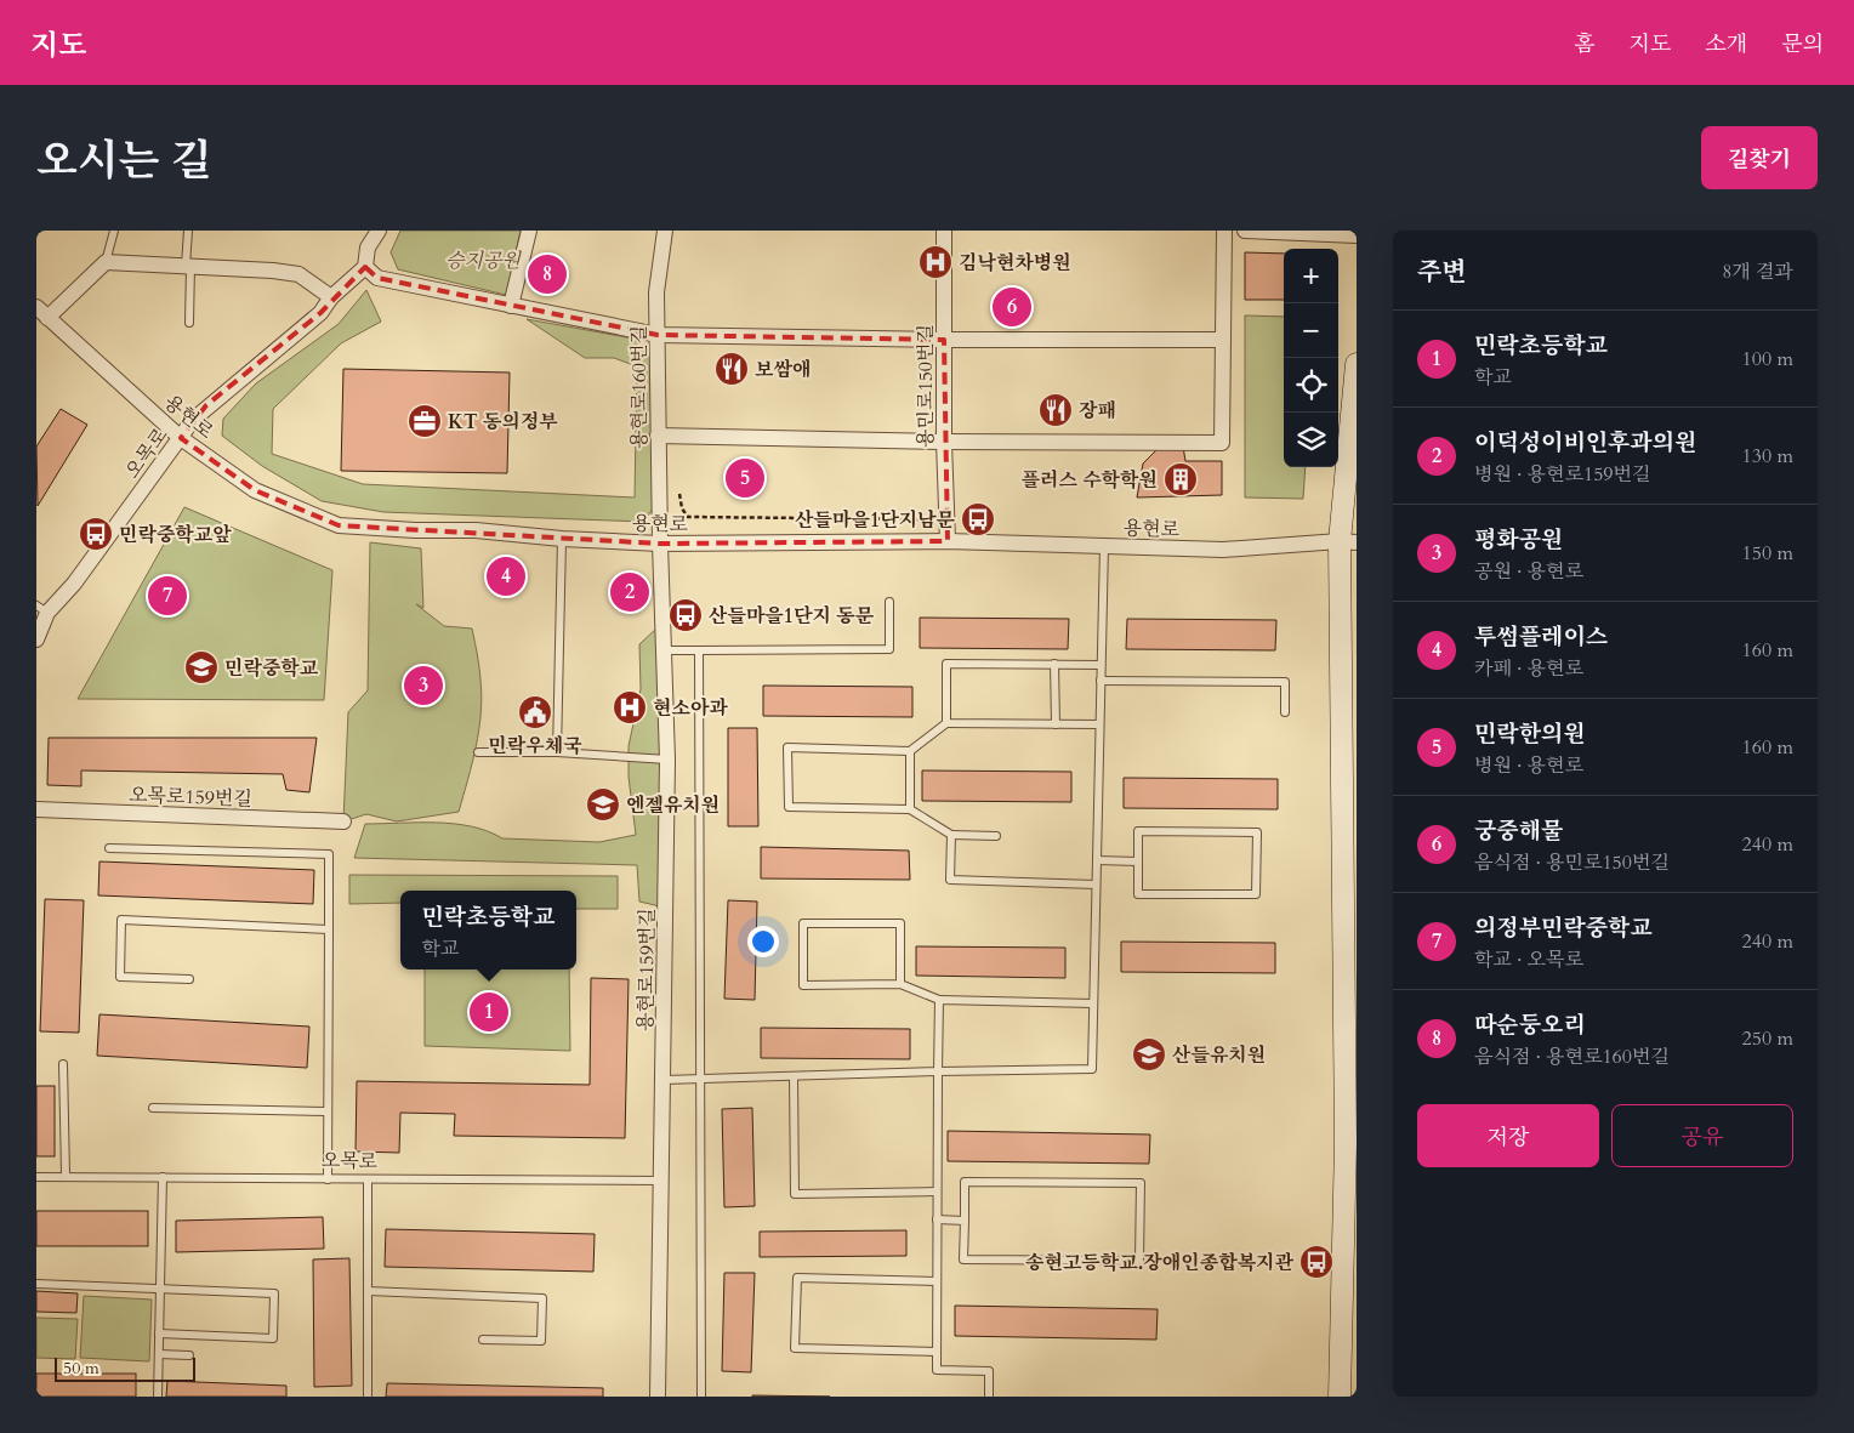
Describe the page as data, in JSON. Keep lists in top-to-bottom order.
{
  "streets": {
    "street": [
      "용민로150번길",
      "용현로160번길",
      "용현로",
      "오목로",
      "오목로159번길",
      "용현로159번길"
    ]
  },
  "crossings": [
    ["용민로150번길", "용현로"],
    ["용현로160번길", "용현로"],
    ["용현로160번길", "용현로159번길"],
    ["용현로", "오목로"],
    ["용현로", "용현로159번길"],
    ["오목로", "용현로159번길"]
  ],
  "parks": ["승지공원"],
  "places": {
    "hospital": ["김낙현차병원", "현소아과"],
    "restaurant": ["보쌈애", "장패"],
    "office": ["KT 동의정부"],
    "building": ["플러스 수학학원"],
    "bus stop": [
      "산들마을1단지남문",
      "민락중학교앞",
      "산들마을1단지 동문",
      "송현고등학교.장애인종합복지관"
    ],
    "school or university": ["민락중학교", "엔젤유치원", "산들유치원"],
    "public building": ["민락우체국"]
  },
  "scale_bar": "50 m",
  "page": {
    "header": "지도",
    "nav": [
      "홈",
      "지도",
      "소개",
      "문의"
    ],
    "title": "오시는 길",
    "buttons": [
      "길찾기",
      ["저장", "공유"]
    ],
    "heading": ["주변", "8개 결과"],
    "map_buttons": ["+", "−"],
    "pins": [
      "8",
      "6",
      "5",
      "4",
      "2",
      "7",
      "3",
      "1"
    ],
    "list": [
      {
        "mark": "1",
        "name": "민락초등학교",
        "note": "학교",
        "value": "100 m"
      },
      {
        "mark": "2",
        "name": "이덕성이비인후과의원",
        "note": "병원 · 용현로159번길",
        "value": "130 m"
      },
      {
        "mark": "3",
        "name": "평화공원",
        "note": "공원 · 용현로",
        "value": "150 m"
      },
      {
        "mark": "4",
        "name": "투썸플레이스",
        "note": "카페 · 용현로",
        "value": "160 m"
      },
      {
        "mark": "5",
        "name": "민락한의원",
        "note": "병원 · 용현로",
        "value": "160 m"
      },
      {
        "mark": "6",
        "name": "궁중해물",
        "note": "음식점 · 용민로150번길",
        "value": "240 m"
      },
      {
        "mark": "7",
        "name": "의정부민락중학교",
        "note": "학교 · 오목로",
        "value": "240 m"
      },
      {
        "mark": "8",
        "name": "따순둥오리",
        "note": "음식점 · 용현로160번길",
        "value": "250 m"
      }
    ],
    "popup": ["민락초등학교", "학교"],
    "scale": "50 m"
  }
}
